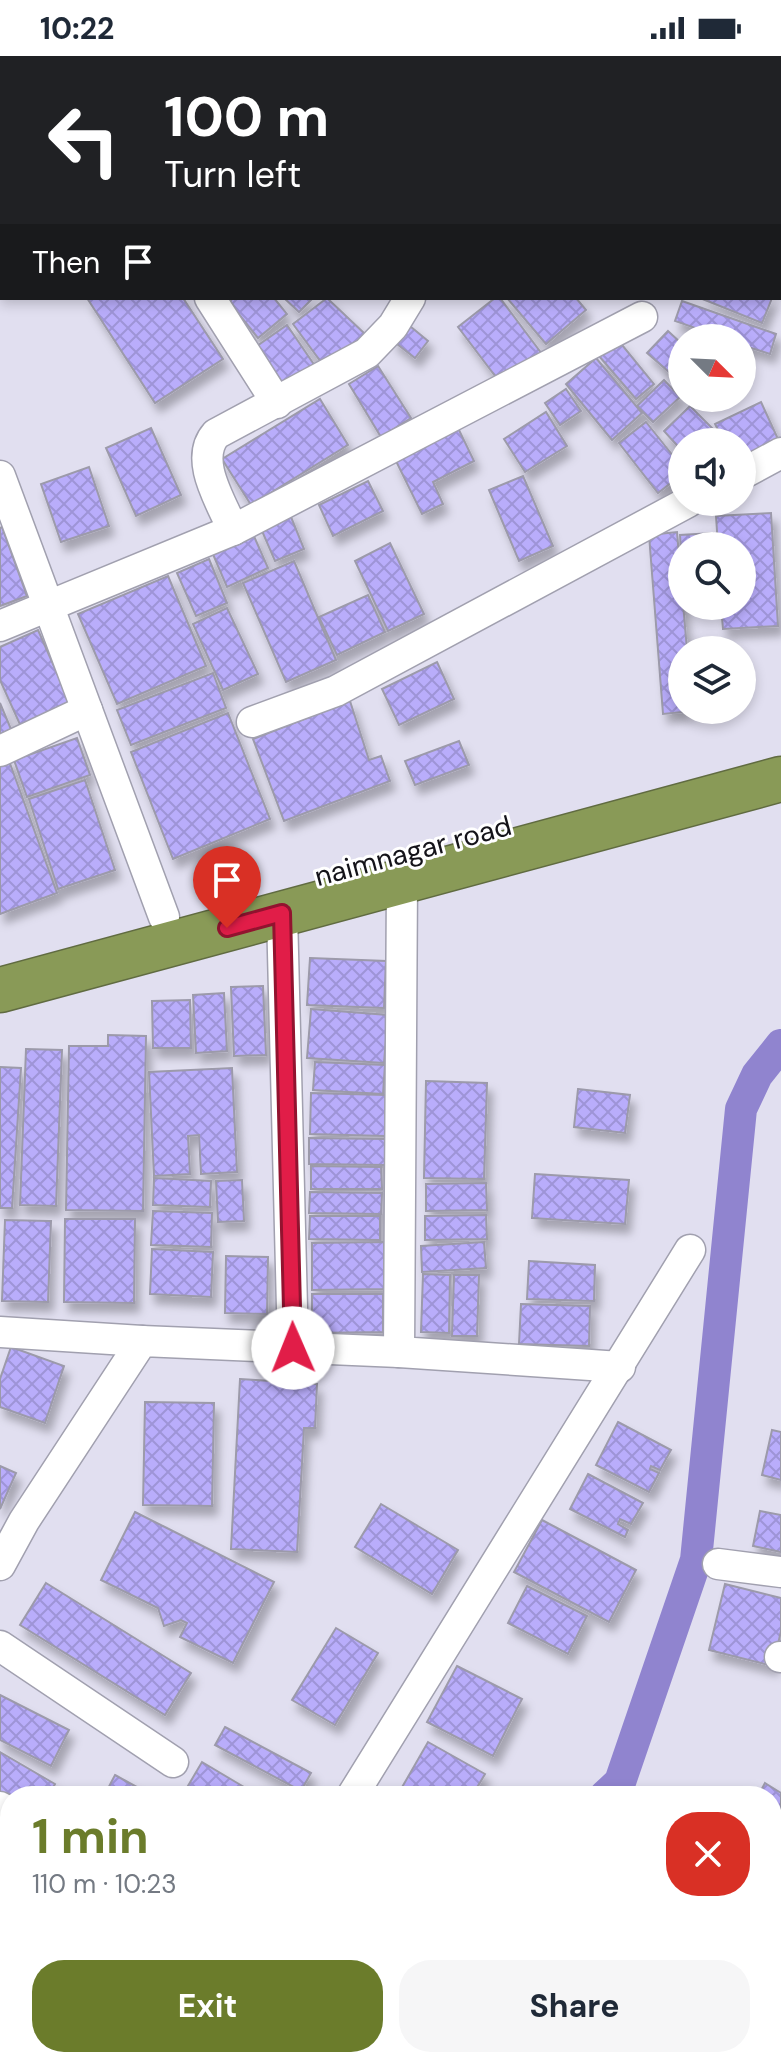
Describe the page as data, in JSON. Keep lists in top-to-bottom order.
{
  "streets": {
    "highway": ["naimnagar road"]
  },
  "north": "bottom right",
  "page": {
    "status": "10:22",
    "turn": ["100 m", "Turn left"],
    "then": "Then",
    "heading": ["1 min", "110 m · 10:23"],
    "buttons": ["Exit", "Share"]
  }
}
